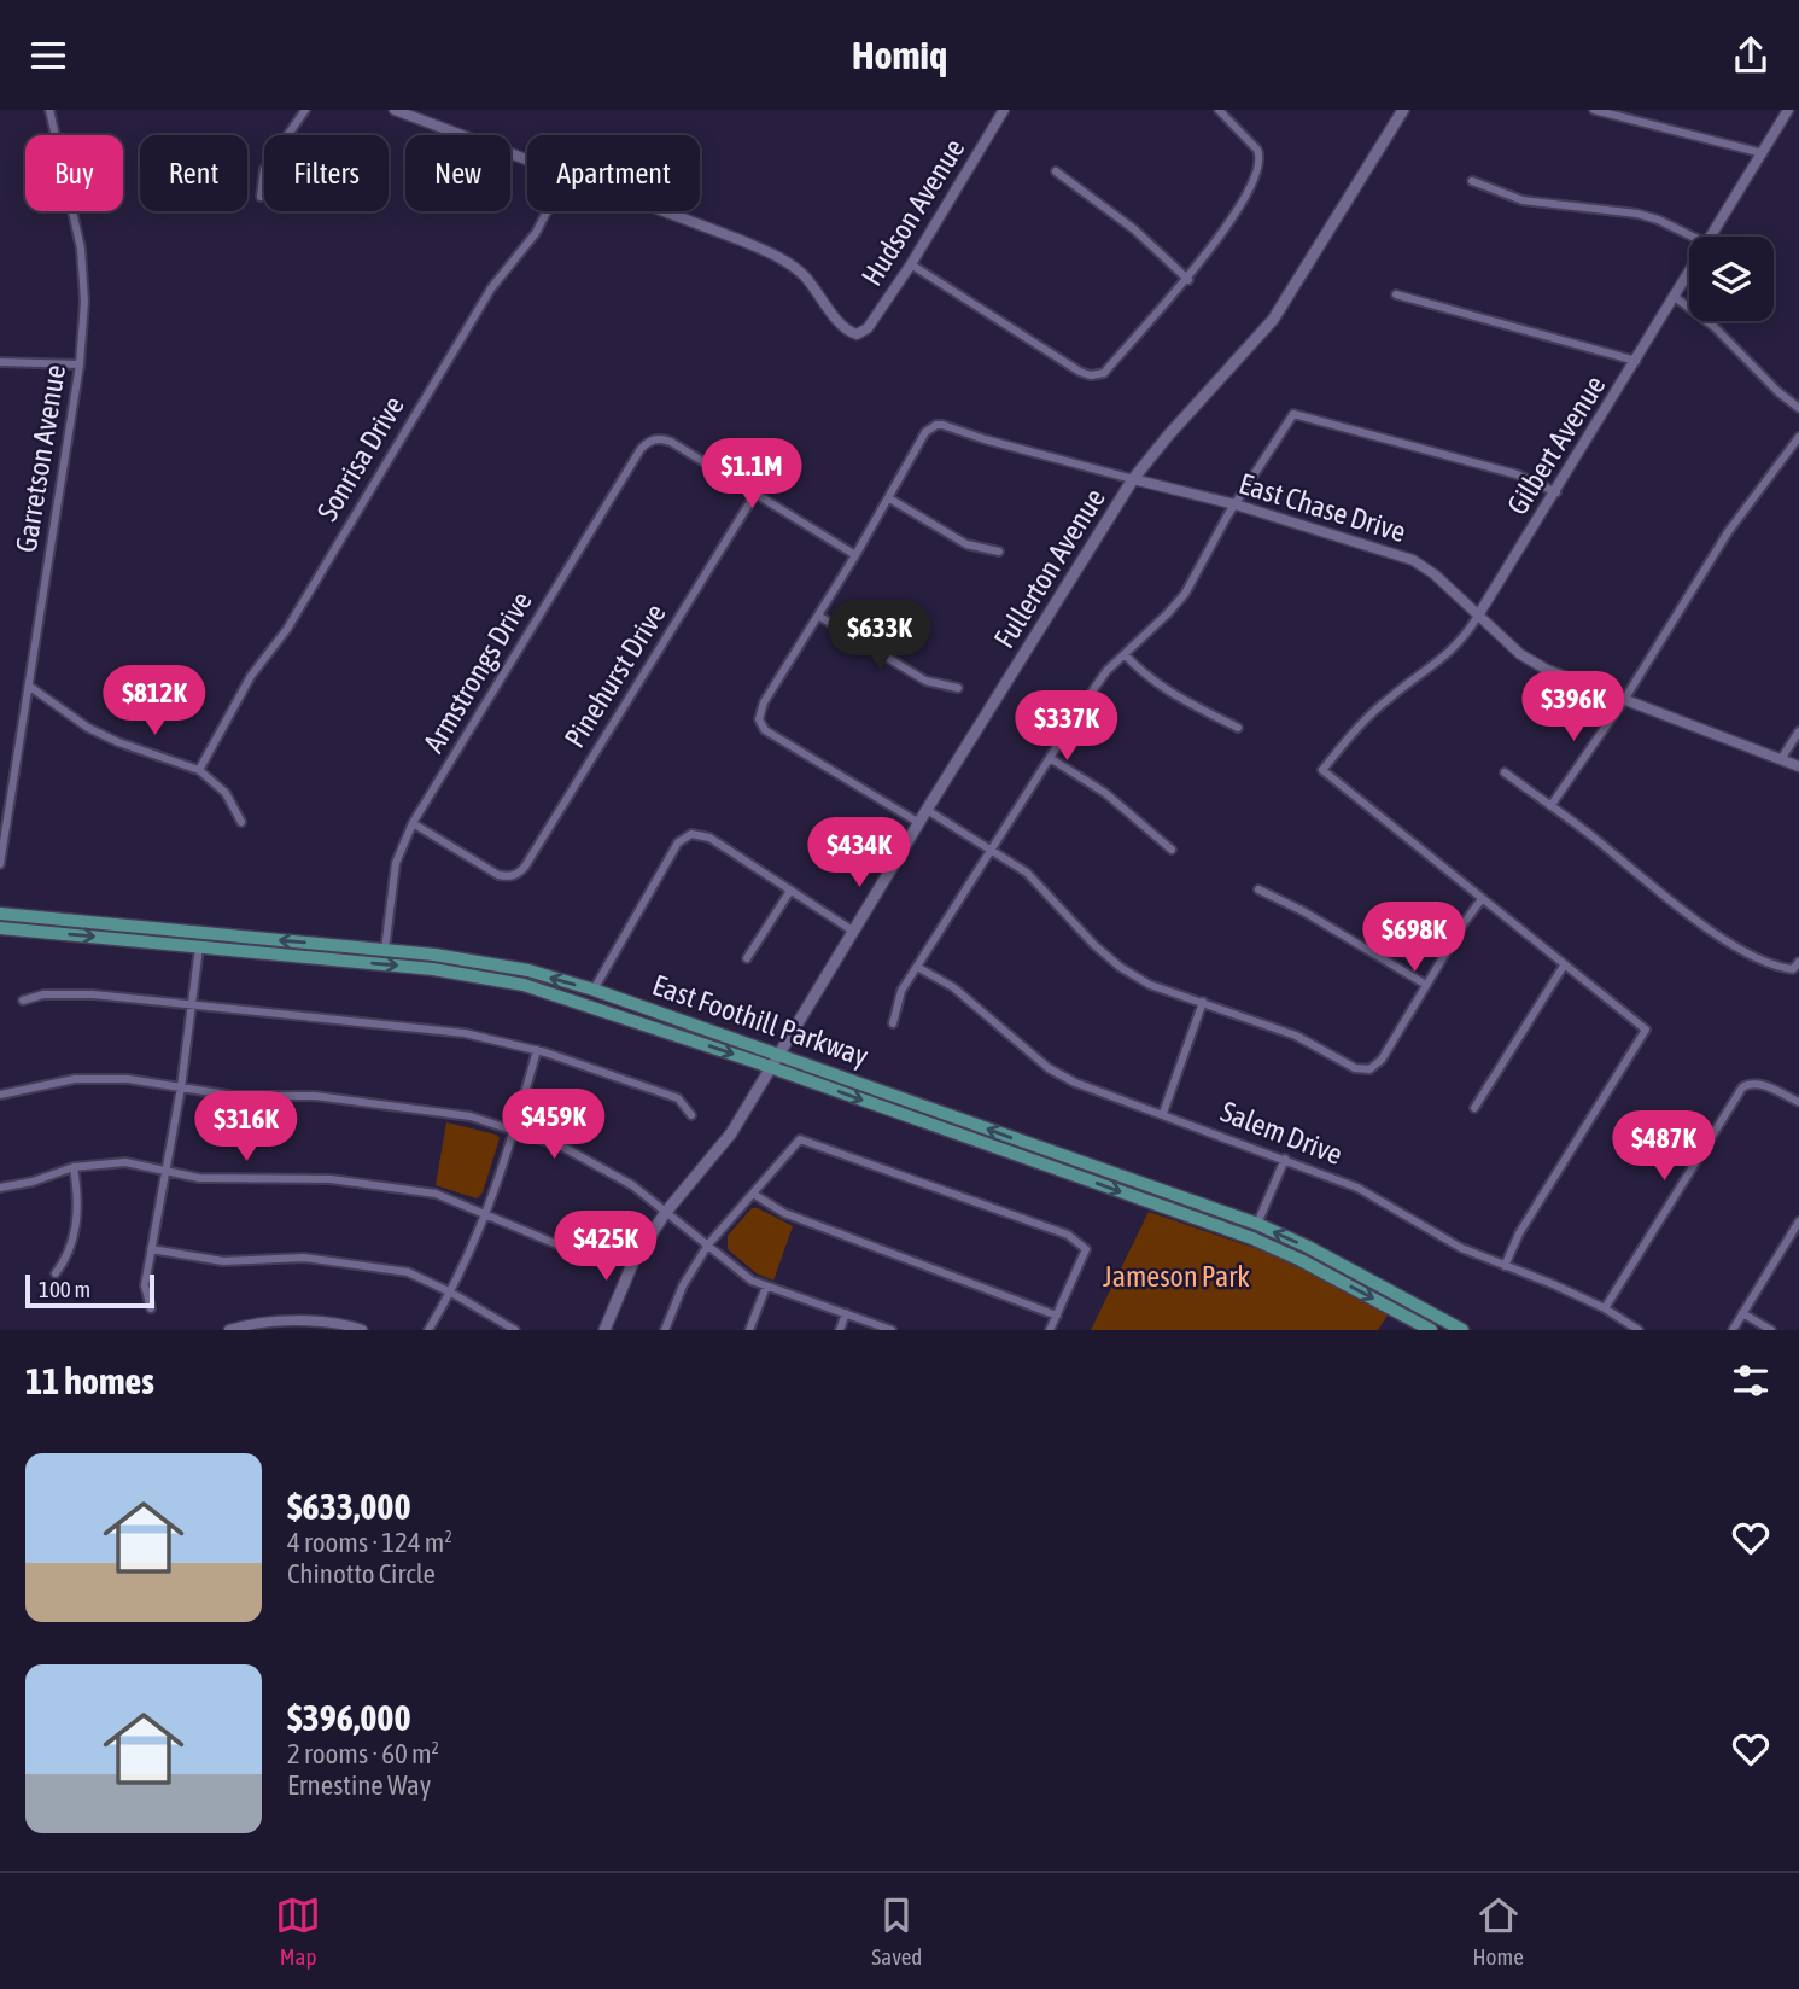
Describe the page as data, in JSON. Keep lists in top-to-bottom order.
{
  "streets": {
    "main road": ["Fullerton Avenue", "East Foothill Parkway"],
    "street": [
      "Hudson Avenue",
      "Gilbert Avenue",
      "Garretson Avenue",
      "Sonrisa Drive",
      "East Chase Drive",
      "Armstrongs Drive",
      "Pinehurst Drive",
      "Salem Drive"
    ]
  },
  "crossings": [
    ["Gilbert Avenue", "East Chase Drive"],
    ["East Chase Drive", "Fullerton Avenue"],
    ["Fullerton Avenue", "East Foothill Parkway"],
    ["Armstrongs Drive", "Pinehurst Drive"],
    ["Armstrongs Drive", "East Foothill Parkway"]
  ],
  "parks": ["Jameson Park"],
  "scale_bar": "100 m",
  "page": {
    "header": "Homiq",
    "chip": [
      "Buy",
      "Rent",
      "Filters",
      "New",
      "Apartment"
    ],
    "price": [
      "$1.1M",
      "$633K",
      "$812K",
      "$396K",
      "$337K",
      "$434K",
      "$698K",
      "$459K",
      "$316K",
      "$487K",
      "$425K"
    ],
    "scale": "100 m",
    "heading": "11 homes",
    "list": [
      {
        "name": "$633,000",
        "note": "4 rooms · 124 m² · Chinotto Circle"
      },
      {
        "name": "$396,000",
        "note": "2 rooms · 60 m² · Ernestine Way"
      }
    ],
    "tabs": ["Map", "Saved", "Home"]
  }
}
